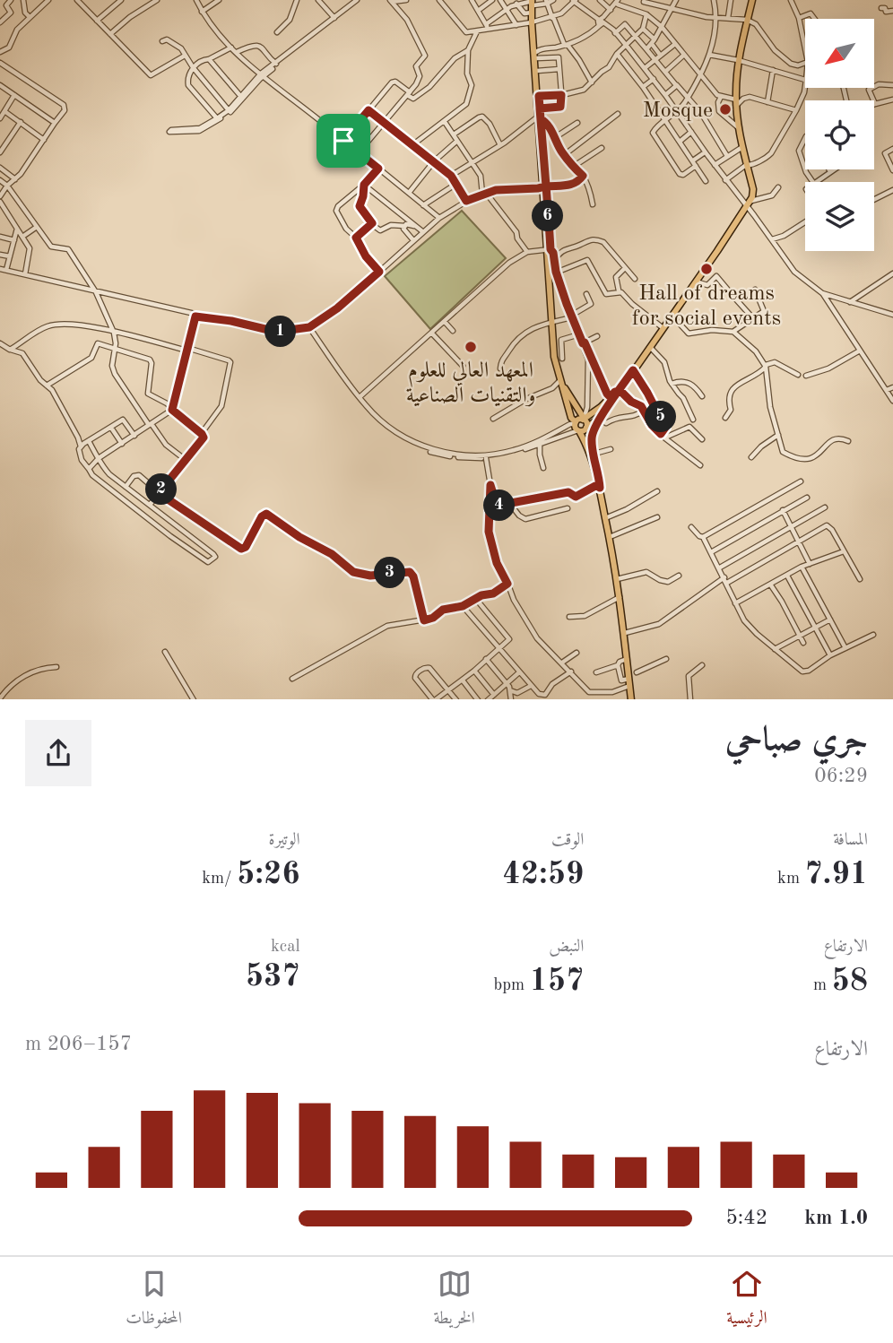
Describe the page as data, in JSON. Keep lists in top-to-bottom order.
{
  "places": ["Mosque", "Hall of dreams for social events", "المعهد العالي للعلوم والتقنيات الصناعية"],
  "north": "bottom left",
  "page": {
    "pins": [
      "6",
      "1",
      "5",
      "2",
      "4",
      "3"
    ],
    "heading": ["جري صباحي", "06:29"],
    "stats": [
      ["المسافة", "7.91 km"],
      ["الوقت", "42:59"],
      ["الوتيرة", "5:26 /km"],
      ["الارتفاع", "58 m"],
      ["النبض", "157 bpm"],
      ["kcal", "537"]
    ],
    "chart": ["الارتفاع", "157–206 m"],
    "list": [
      {
        "name": "1.0 km",
        "note": "5:42"
      }
    ],
    "tabs": ["الرئيسية", "الخريطة", "المحفوظات"]
  }
}
